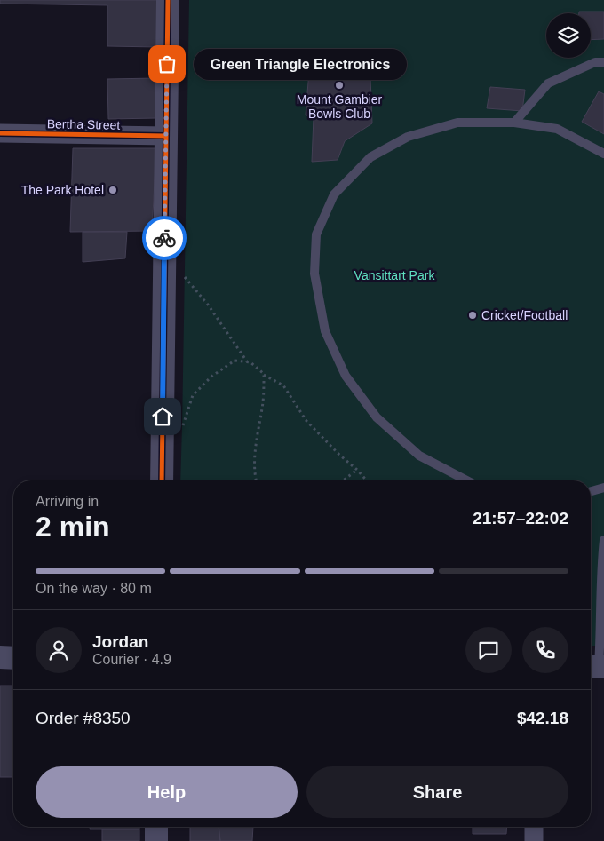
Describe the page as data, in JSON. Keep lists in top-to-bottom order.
{
  "streets": {
    "street": ["Bertha Street"]
  },
  "parks": ["Vansittart Park"],
  "places": [
    "Green Triangle Electronics",
    "Mount Gambier Bowls Club",
    "The Park Hotel",
    "Cricket/Football"
  ],
  "page": {
    "bubble": "Green Triangle Electronics",
    "heading": ["2 min", "Arriving in", "21:57–22:02"],
    "panel": [
      "Jordan",
      "Courier · 4.9",
      "Order #8350",
      "$42.18"
    ],
    "bar": "On the way · 80 m",
    "buttons": ["Help", "Share"]
  }
}
